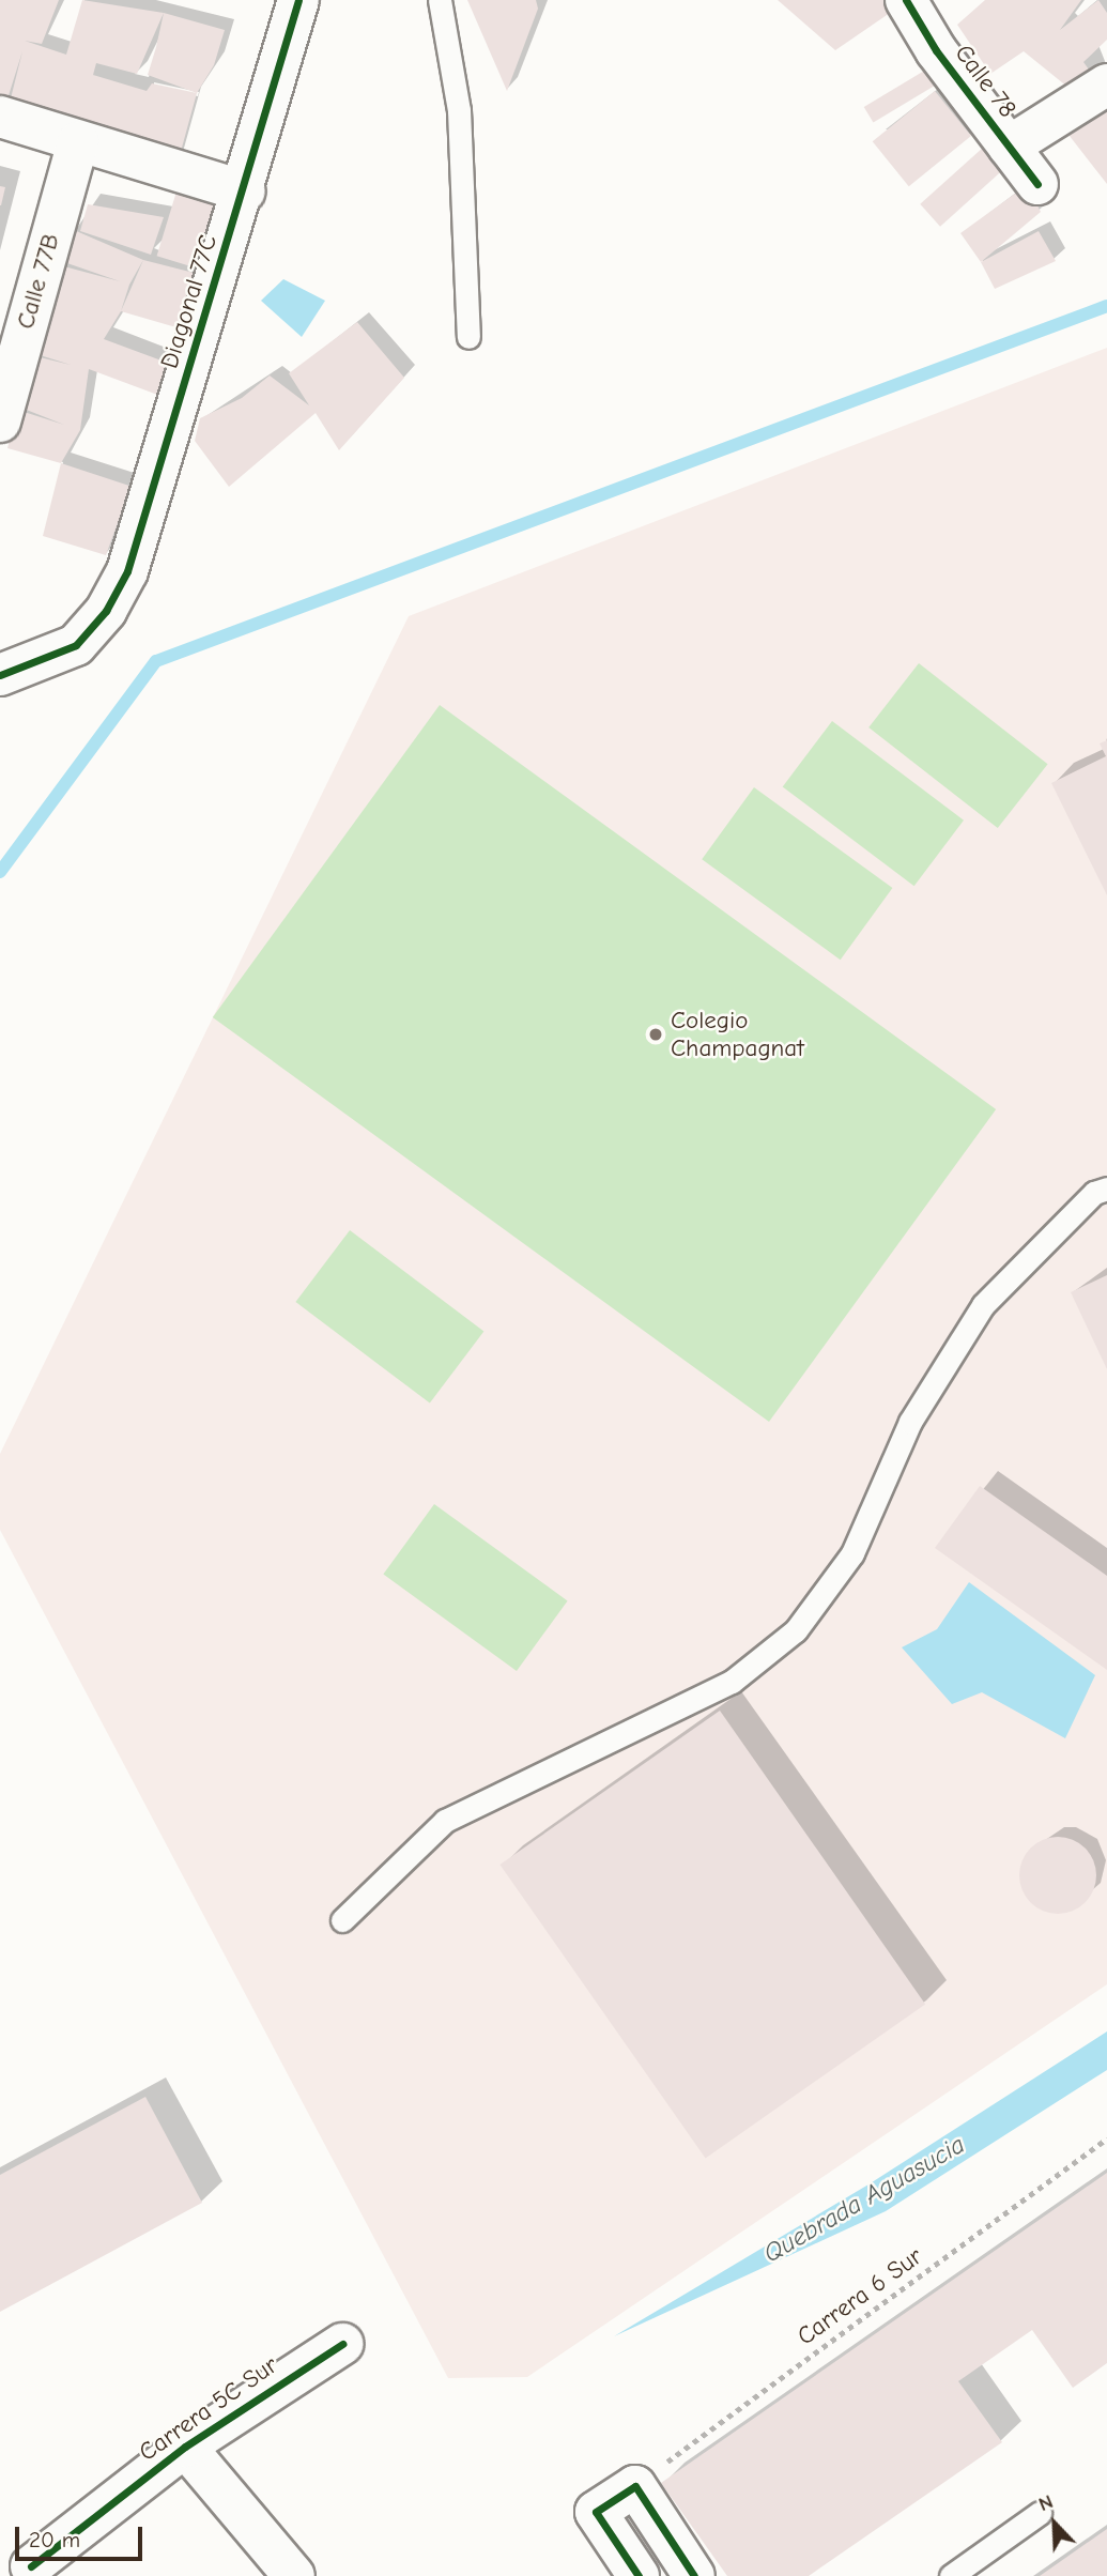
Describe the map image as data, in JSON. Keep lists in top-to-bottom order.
{
  "streets": {
    "street": [
      "Calle 78",
      "Calle 77B",
      "Diagonal 77C",
      "Carrera 5C Sur"
    ],
    "path": ["Carrera 6 Sur"]
  },
  "water": ["Quebrada Aguasucia"],
  "places": ["Colegio Champagnat"],
  "scale_bar": "20 m",
  "north": "top left"
}
